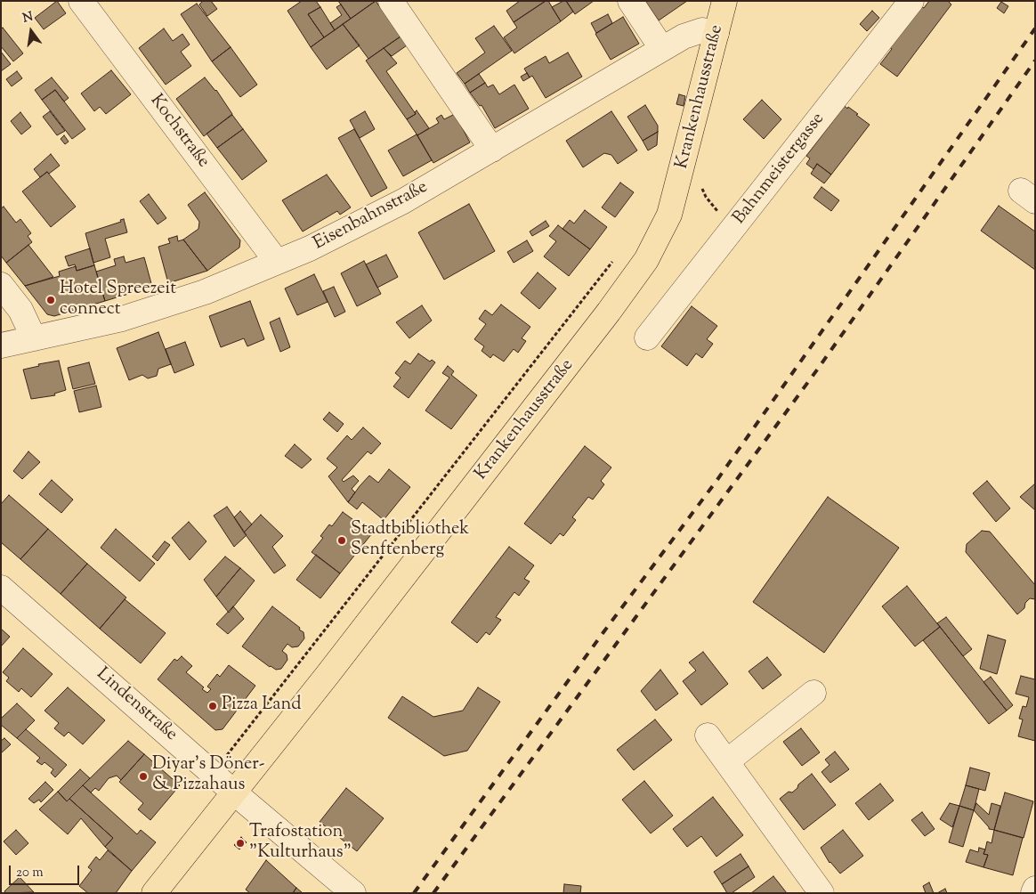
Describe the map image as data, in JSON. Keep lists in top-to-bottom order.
{
  "streets": {
    "main road": ["Krankenhausstraße"],
    "street": [
      "Kochstraße",
      "Bahnmeistergasse",
      "Eisenbahnstraße",
      "Lindenstraße"
    ]
  },
  "crossings": [
    ["Krankenhausstraße", "Eisenbahnstraße"],
    ["Krankenhausstraße", "Lindenstraße"],
    ["Kochstraße", "Eisenbahnstraße"]
  ],
  "places": [
    "Hotel Spreezeit connect",
    "Stadtbibliothek Senftenberg",
    "Pizza Land",
    "Diyar's Döner- & Pizzahaus",
    "Trafostation \"Kulturhaus\""
  ],
  "scale_bar": "20 m",
  "north": "top"
}
